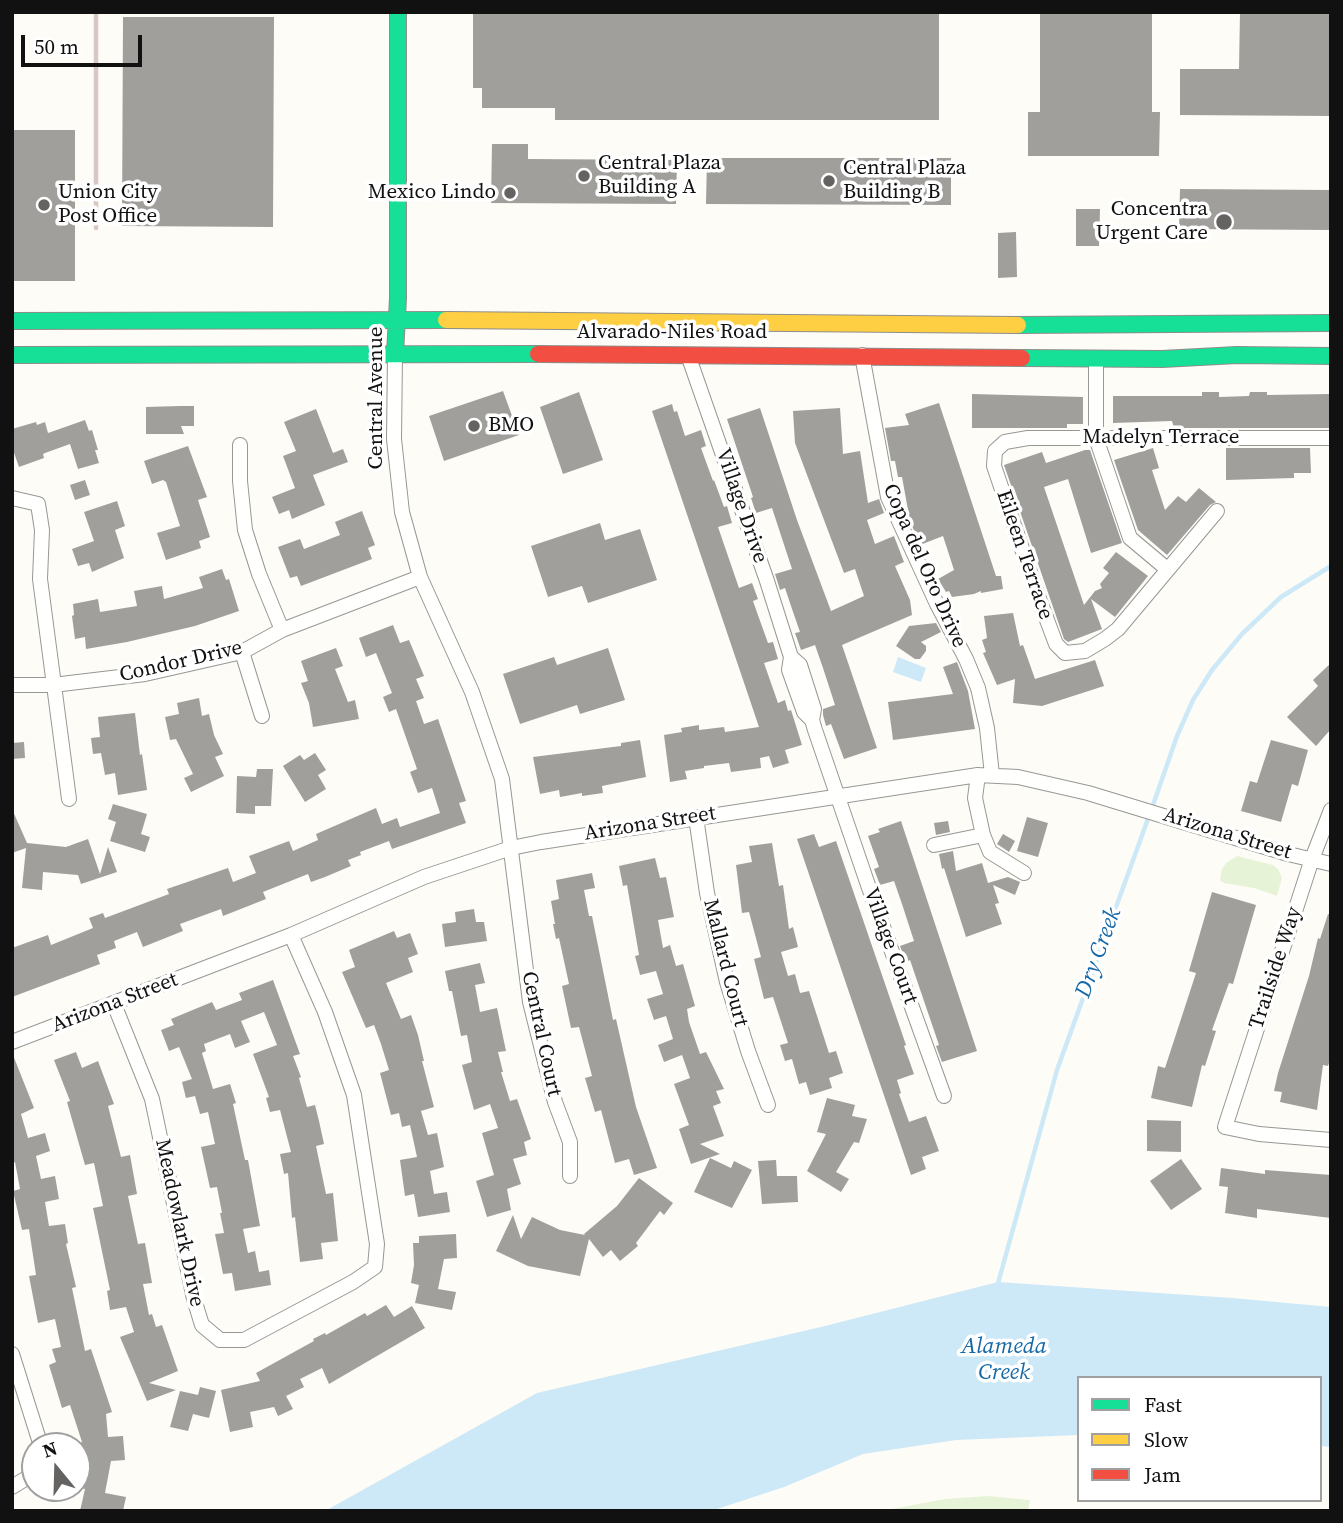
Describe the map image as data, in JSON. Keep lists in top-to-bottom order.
{
  "streets": {
    "main road": ["Alvarado-Niles Road", "Central Avenue"],
    "street": [
      "Madelyn Terrace",
      "Village Drive",
      "Eileen Terrace",
      "Copa del Oro Drive",
      "Condor Drive",
      "Arizona Street",
      "Village Court",
      "Mallard Court",
      "Trailside Way",
      "Central Court",
      "Meadowlark Drive"
    ]
  },
  "crossings": [
    ["Alvarado-Niles Road", "Central Avenue"],
    ["Alvarado-Niles Road", "Village Drive"],
    ["Alvarado-Niles Road", "Copa del Oro Drive"],
    ["Central Avenue", "Condor Drive"],
    ["Central Avenue", "Arizona Street"],
    ["Central Avenue", "Central Court"],
    ["Madelyn Terrace", "Eileen Terrace"],
    ["Village Drive", "Arizona Street"],
    ["Village Drive", "Village Court"],
    ["Copa del Oro Drive", "Arizona Street"],
    ["Arizona Street", "Village Court"],
    ["Arizona Street", "Mallard Court"],
    ["Arizona Street", "Trailside Way"],
    ["Arizona Street", "Central Court"],
    ["Arizona Street", "Meadowlark Drive"]
  ],
  "water": ["Dry Creek", "Alameda Creek"],
  "places": [
    "Central Plaza Building A",
    "Central Plaza Building B",
    "Mexico Lindo",
    "Union City Post Office",
    "Concentra Urgent Care",
    "BMO"
  ],
  "legend": ["Fast", "Slow", "Jam"],
  "scale_bar": "50 m",
  "north": "top"
}
